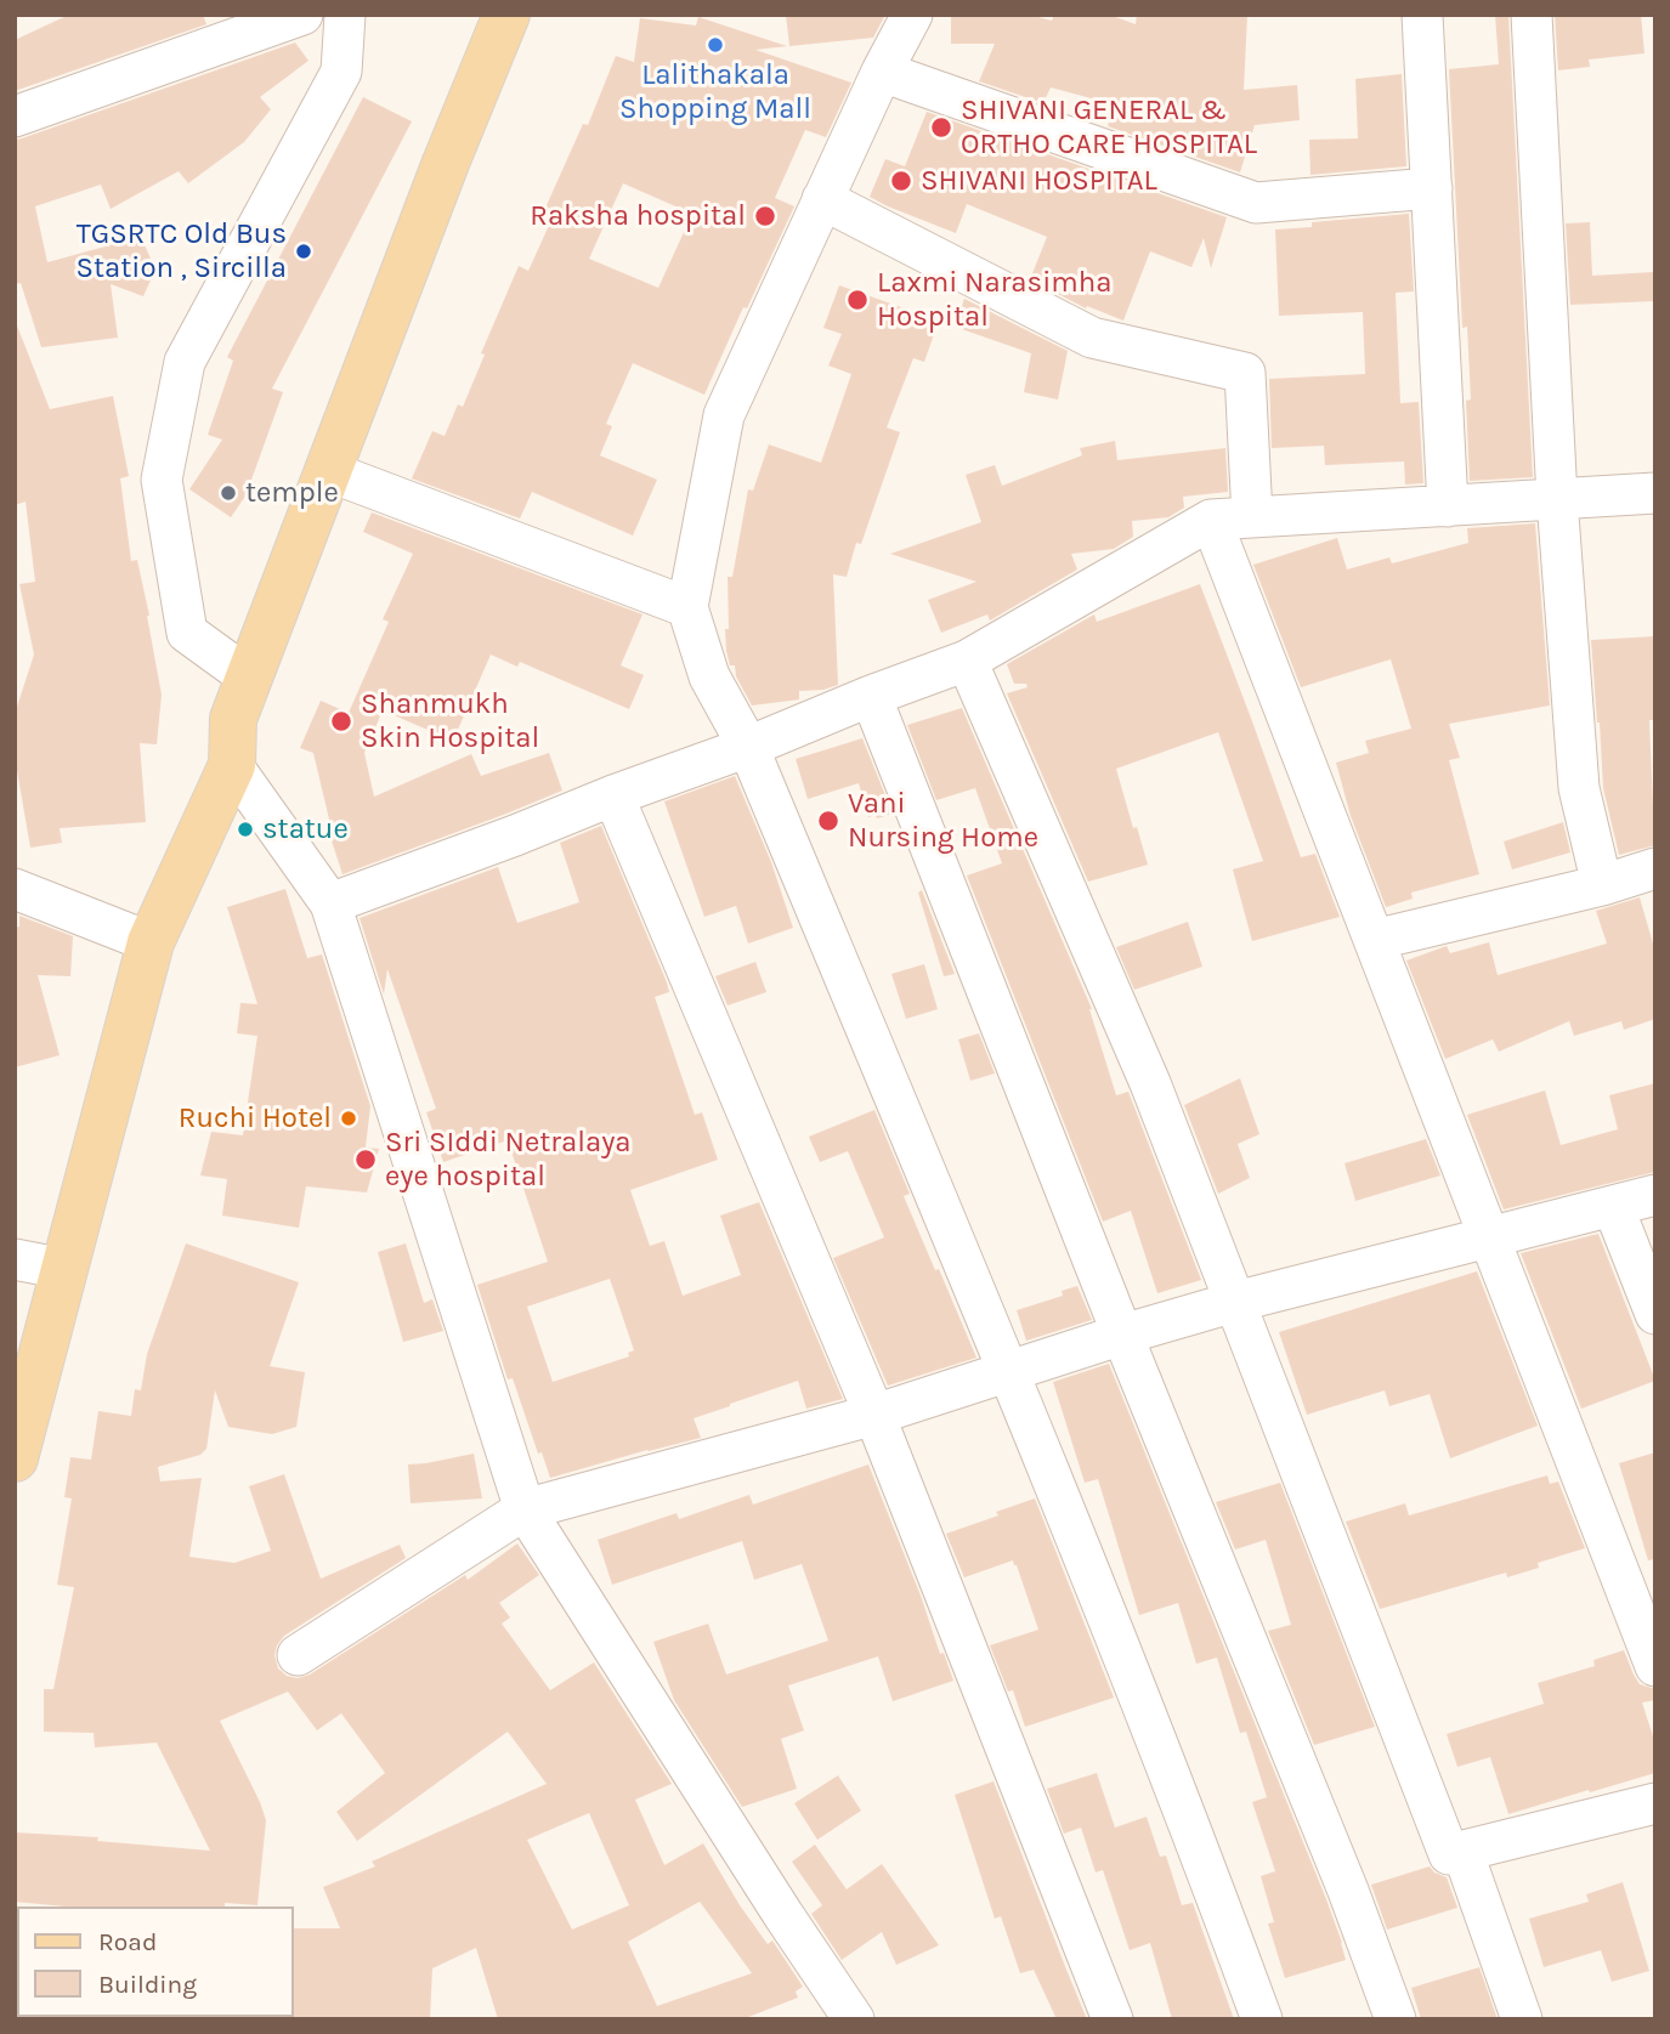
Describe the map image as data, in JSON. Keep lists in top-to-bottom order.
{
  "places": [
    "Lalithakala Shopping Mall",
    "SHIVANI GENERAL & ORTHO CARE HOSPITAL",
    "SHIVANI HOSPITAL",
    "Raksha hospital",
    "TGSRTC Old Bus Station , Sircilla",
    "Laxmi Narasimha Hospital",
    "temple",
    "Shanmukh Skin Hospital",
    "Vani Nursing Home",
    "statue",
    "Ruchi Hotel",
    "Sri SIddi Netralaya eye hospital"
  ],
  "legend": ["Road", "Building"]
}
